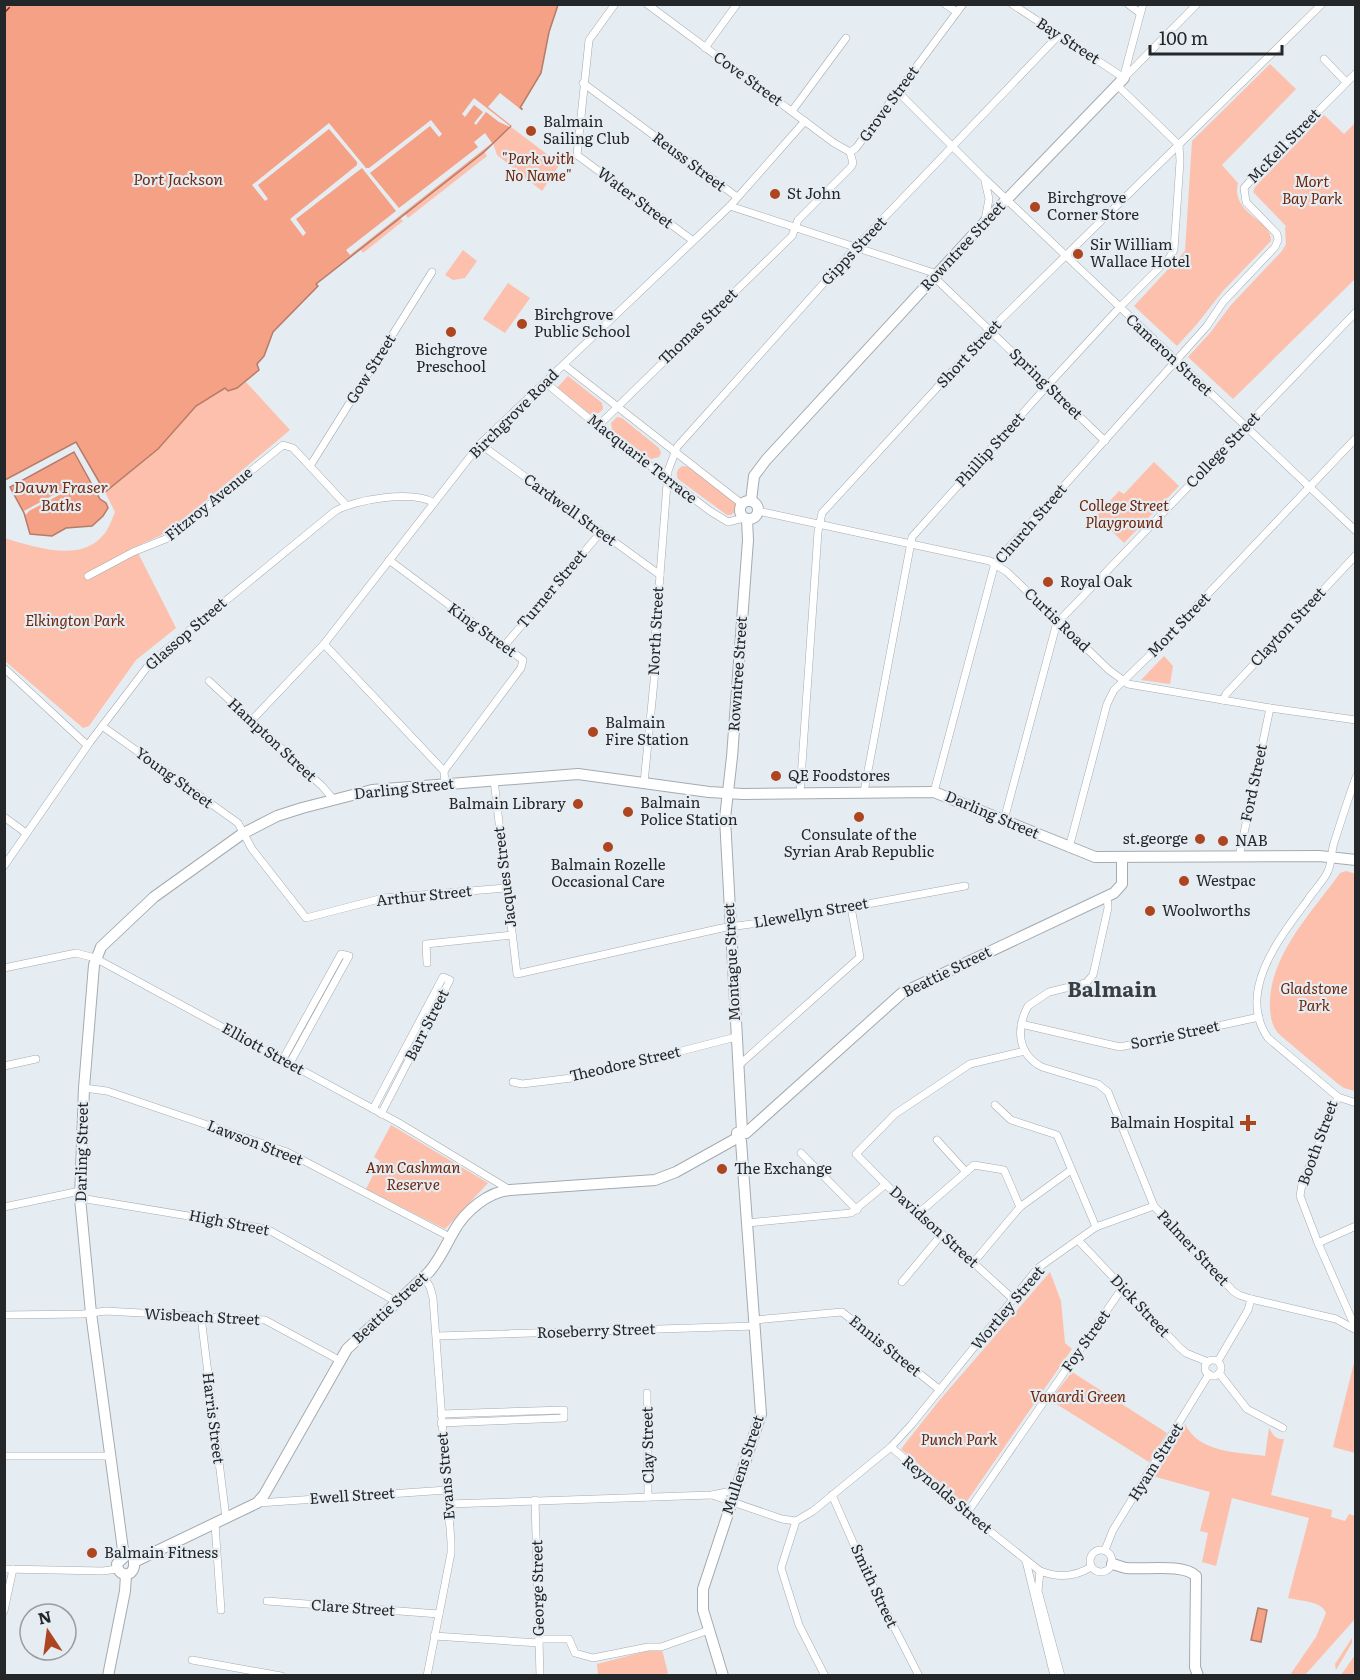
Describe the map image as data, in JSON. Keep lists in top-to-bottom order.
{
  "streets": {
    "street": [
      "Bay Street",
      "Cove Street",
      "Grove Street",
      "McKell Street",
      "Reuss Street",
      "Water Street",
      "Rowntree Street",
      "Gipps Street",
      "Thomas Street",
      "Short Street",
      "Cameron Street",
      "Gow Street",
      "Spring Street",
      "Birchgrove Road",
      "Phillip Street",
      "College Street",
      "Macquarie Terrace",
      "Fitzroy Avenue",
      "Cardwell Street",
      "Church Street",
      "Turner Street",
      "Curtis Road",
      "Mort Street",
      "Clayton Street",
      "King Street",
      "North Street",
      "Glassop Street",
      "Hampton Street",
      "Young Street",
      "Ford Street",
      "Darling Street",
      "Jacques Street",
      "Arthur Street",
      "Llewellyn Street",
      "Montague Street",
      "Beattie Street",
      "Barr Street",
      "Sorrie Street",
      "Elliott Street",
      "Theodore Street",
      "Lawson Street",
      "Booth Street",
      "High Street",
      "Davidson Street",
      "Palmer Street",
      "Dick Street",
      "Wortley Street",
      "Wisbeach Street",
      "Roseberry Street",
      "Foy Street",
      "Ennis Street",
      "Harris Street",
      "Clay Street",
      "Hyam Street",
      "Mullens Street",
      "Evans Street",
      "Reynolds Street",
      "Ewell Street",
      "Smith Street",
      "George Street",
      "Clare Street"
    ]
  },
  "crossings": [
    ["Bay Street", "Rowntree Street"],
    ["Bay Street", "Gipps Street"],
    ["Bay Street", "Short Street"],
    ["Bay Street", "Phillip Street"],
    ["Cove Street", "Grove Street"],
    ["Cove Street", "Birchgrove Road"],
    ["Grove Street", "Thomas Street"],
    ["Grove Street", "Cameron Street"],
    ["Grove Street", "Spring Street"],
    ["McKell Street", "Cameron Street"],
    ["McKell Street", "Church Street"],
    ["Reuss Street", "Water Street"],
    ["Reuss Street", "Birchgrove Road"],
    ["Water Street", "Birchgrove Road"],
    ["Rowntree Street", "Cameron Street"],
    ["Rowntree Street", "Spring Street"],
    ["Rowntree Street", "Macquarie Terrace"],
    ["Rowntree Street", "Curtis Road"],
    ["Rowntree Street", "Darling Street"],
    ["Rowntree Street", "Montague Street"],
    ["Gipps Street", "Cameron Street"],
    ["Gipps Street", "Spring Street"],
    ["Gipps Street", "Macquarie Terrace"],
    ["Gipps Street", "North Street"],
    ["Thomas Street", "Spring Street"],
    ["Thomas Street", "Macquarie Terrace"],
    ["Short Street", "Cameron Street"],
    ["Short Street", "Spring Street"],
    ["Short Street", "Phillip Street"],
    ["Short Street", "Curtis Road"],
    ["Short Street", "Darling Street"],
    ["Cameron Street", "Phillip Street"],
    ["Cameron Street", "College Street"],
    ["Cameron Street", "Church Street"],
    ["Cameron Street", "Mort Street"],
    ["Gow Street", "Fitzroy Avenue"],
    ["Spring Street", "Birchgrove Road"],
    ["Spring Street", "Phillip Street"],
    ["Spring Street", "Church Street"],
    ["Birchgrove Road", "Macquarie Terrace"],
    ["Birchgrove Road", "Cardwell Street"],
    ["Birchgrove Road", "King Street"],
    ["Birchgrove Road", "Glassop Street"],
    ["Birchgrove Road", "Hampton Street"],
    ["Phillip Street", "Curtis Road"],
    ["Phillip Street", "Darling Street"],
    ["College Street", "Curtis Road"],
    ["College Street", "Darling Street"],
    ["Macquarie Terrace", "Curtis Road"],
    ["Macquarie Terrace", "North Street"],
    ["Cardwell Street", "Turner Street"],
    ["Cardwell Street", "North Street"],
    ["Church Street", "Curtis Road"],
    ["Church Street", "Darling Street"],
    ["Turner Street", "King Street"],
    ["Curtis Road", "Mort Street"],
    ["Curtis Road", "Clayton Street"],
    ["Curtis Road", "Ford Street"],
    ["Mort Street", "Darling Street"],
    ["North Street", "Darling Street"],
    ["Glassop Street", "Young Street"],
    ["Hampton Street", "Darling Street"],
    ["Young Street", "Darling Street"],
    ["Young Street", "Arthur Street"],
    ["Ford Street", "Darling Street"],
    ["Darling Street", "Jacques Street"],
    ["Darling Street", "Arthur Street"],
    ["Darling Street", "Montague Street"],
    ["Darling Street", "Elliott Street"],
    ["Darling Street", "Lawson Street"],
    ["Darling Street", "High Street"],
    ["Darling Street", "Wisbeach Street"],
    ["Jacques Street", "Arthur Street"],
    ["Jacques Street", "Llewellyn Street"],
    ["Llewellyn Street", "Montague Street"],
    ["Montague Street", "Beattie Street"],
    ["Montague Street", "Theodore Street"],
    ["Montague Street", "Mullens Street"],
    ["Beattie Street", "Elliott Street"],
    ["Beattie Street", "Lawson Street"],
    ["Beattie Street", "High Street"],
    ["Beattie Street", "Wisbeach Street"],
    ["Beattie Street", "Mullens Street"],
    ["Beattie Street", "Evans Street"],
    ["Beattie Street", "Ewell Street"],
    ["Barr Street", "Elliott Street"],
    ["Sorrie Street", "Booth Street"],
    ["Booth Street", "Palmer Street"],
    ["Davidson Street", "Palmer Street"],
    ["Davidson Street", "Wortley Street"],
    ["Palmer Street", "Wortley Street"],
    ["Dick Street", "Wortley Street"],
    ["Dick Street", "Foy Street"],
    ["Dick Street", "Hyam Street"],
    ["Wortley Street", "Ennis Street"],
    ["Wortley Street", "Reynolds Street"],
    ["Wisbeach Street", "Harris Street"],
    ["Roseberry Street", "Ennis Street"],
    ["Roseberry Street", "Mullens Street"],
    ["Roseberry Street", "Evans Street"],
    ["Foy Street", "Reynolds Street"],
    ["Ennis Street", "Mullens Street"],
    ["Hyam Street", "Reynolds Street"],
    ["Evans Street", "Ewell Street"],
    ["Evans Street", "Clare Street"],
    ["Reynolds Street", "Smith Street"]
  ],
  "districts": ["Balmain"],
  "water": ["Port Jackson", "Dawn Fraser Baths"],
  "parks": [
    "\"Park with No Name\"",
    "Mort Bay Park",
    "College Street Playground",
    "Elkington Park",
    "Gladstone Park",
    "Ann Cashman Reserve",
    "Vanardi Green",
    "Punch Park"
  ],
  "places": {
    "other": [
      "Balmain Sailing Club",
      "St John",
      "Birchgrove Corner Store",
      "Sir William Wallace Hotel",
      "Birchgrove Public School",
      "Bichgrove Preschool",
      "Royal Oak",
      "Balmain Fire Station",
      "QE Foodstores",
      "Balmain Library",
      "Balmain Police Station",
      "Consulate of the Syrian Arab Republic",
      "st.george",
      "NAB",
      "Balmain Rozelle Occasional Care",
      "Westpac",
      "Woolworths",
      "The Exchange",
      "Balmain Fitness"
    ],
    "health": ["Balmain Hospital"]
  },
  "scale_bar": "100 m",
  "north": "top"
}
